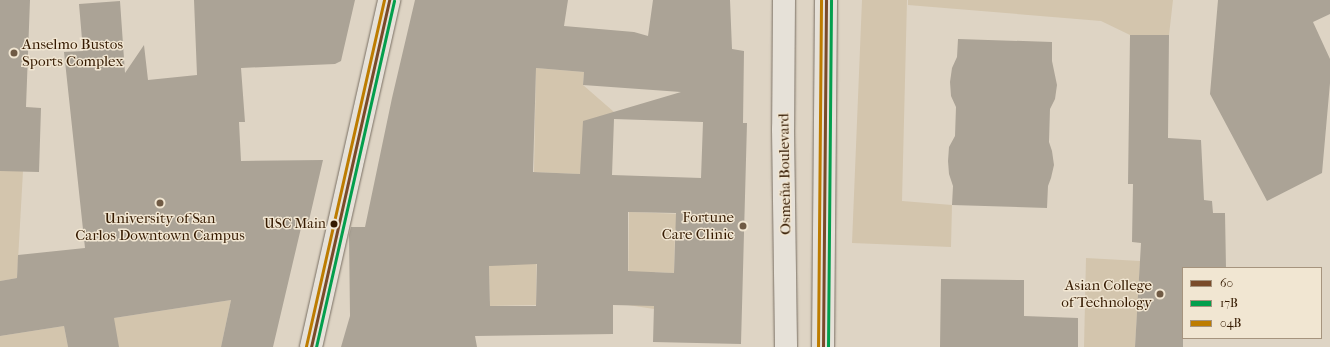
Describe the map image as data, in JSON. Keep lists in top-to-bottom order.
{
  "streets": {
    "main road": ["Osmeña Boulevard"]
  },
  "places": [
    "Anselmo Bustos Sports Complex",
    "University of San Carlos Downtown Campus",
    "USC Main",
    "Fortune Care Clinic",
    "Asian College of Technology"
  ],
  "lines": ["transit line 60", "transit line 17B", "transit line 04B"],
  "legend": ["60", "17B", "04B"]
}
